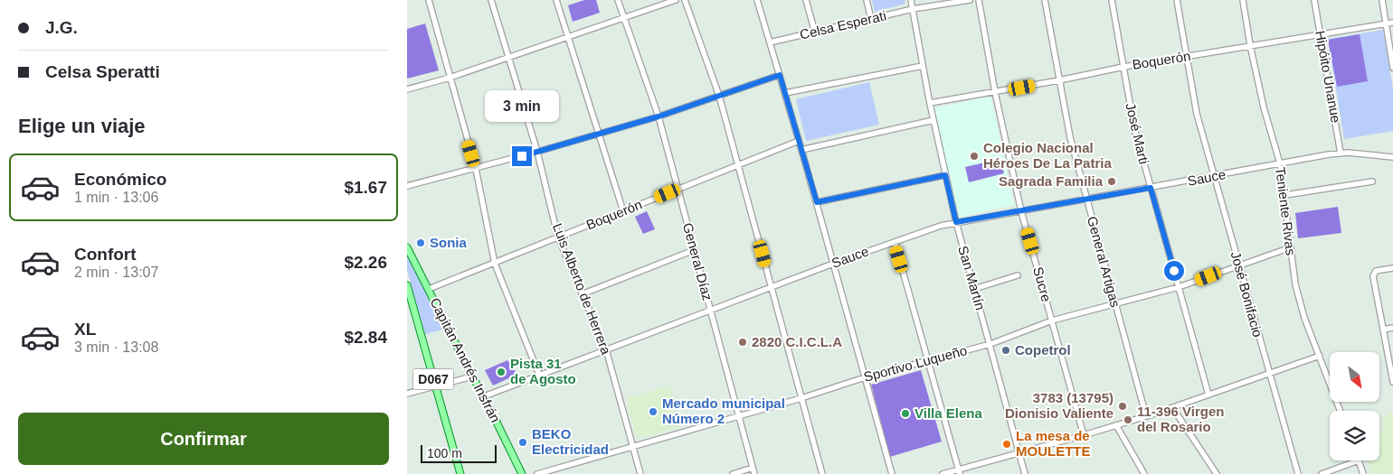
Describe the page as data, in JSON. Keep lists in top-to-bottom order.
{
  "streets": {
    "main road": ["Capitán Andrés Insfrán", "D067"],
    "street": [
      "Celsa Esperati",
      "Boquerón",
      "Hipóito Unanue",
      "José Marti",
      "Sauce",
      "Teniente Rivas",
      "General Díaz",
      "General Artigas",
      "San Martín",
      "Sucre",
      "Luis Alberto de Herrera",
      "José Bonifacio",
      "Sportivo Luqueño"
    ]
  },
  "crossings": [
    ["Celsa Esperati", "San Martín"],
    ["Boquerón", "Hipóito Unanue"],
    ["Boquerón", "José Marti"],
    ["Boquerón", "Teniente Rivas"],
    ["Boquerón", "General Díaz"],
    ["Boquerón", "General Artigas"],
    ["Boquerón", "San Martín"],
    ["Boquerón", "Sucre"],
    ["Boquerón", "Luis Alberto de Herrera"],
    ["Boquerón", "José Bonifacio"],
    ["Boquerón", "Capitán Andrés Insfrán"],
    ["Hipóito Unanue", "Sauce"],
    ["José Marti", "Sauce"],
    ["José Marti", "Sportivo Luqueño"],
    ["Sauce", "Teniente Rivas"],
    ["Sauce", "General Díaz"],
    ["Sauce", "General Artigas"],
    ["Sauce", "San Martín"],
    ["Sauce", "Sucre"],
    ["Sauce", "Luis Alberto de Herrera"],
    ["Sauce", "José Bonifacio"],
    ["Sauce", "Capitán Andrés Insfrán"],
    ["Teniente Rivas", "Sportivo Luqueño"],
    ["General Díaz", "Sportivo Luqueño"],
    ["General Artigas", "Sportivo Luqueño"],
    ["San Martín", "Sportivo Luqueño"],
    ["Sucre", "Sportivo Luqueño"],
    ["Luis Alberto de Herrera", "Sportivo Luqueño"],
    ["José Bonifacio", "Sportivo Luqueño"]
  ],
  "places": [
    "Colegio Nacional Héroes De La Patria",
    "Sagrada Familia",
    "Sonia",
    "2820 C.I.C.L.A",
    "Copetrol",
    "Pista 31 de Agosto",
    "3783 (13795) Dionisio Valiente",
    "Mercado municipal Número 2",
    "Villa Elena",
    "11-396 Virgen del Rosario",
    "BEKO Electricidad",
    "La mesa de MOULETTE"
  ],
  "scale_bar": "100 m",
  "north": "bottom right",
  "page": {
    "banner": ["J.G.", "Celsa Speratti"],
    "bubble": "3 min",
    "heading": "Elige un viaje",
    "list": [
      {
        "name": "Económico",
        "note": "1 min · 13:06",
        "value": "$1.67"
      },
      {
        "name": "Confort",
        "note": "2 min · 13:07",
        "value": "$2.26"
      },
      {
        "name": "XL",
        "note": "3 min · 13:08",
        "value": "$2.84"
      }
    ],
    "buttons": "Confirmar",
    "scale": "100 m"
  }
}
